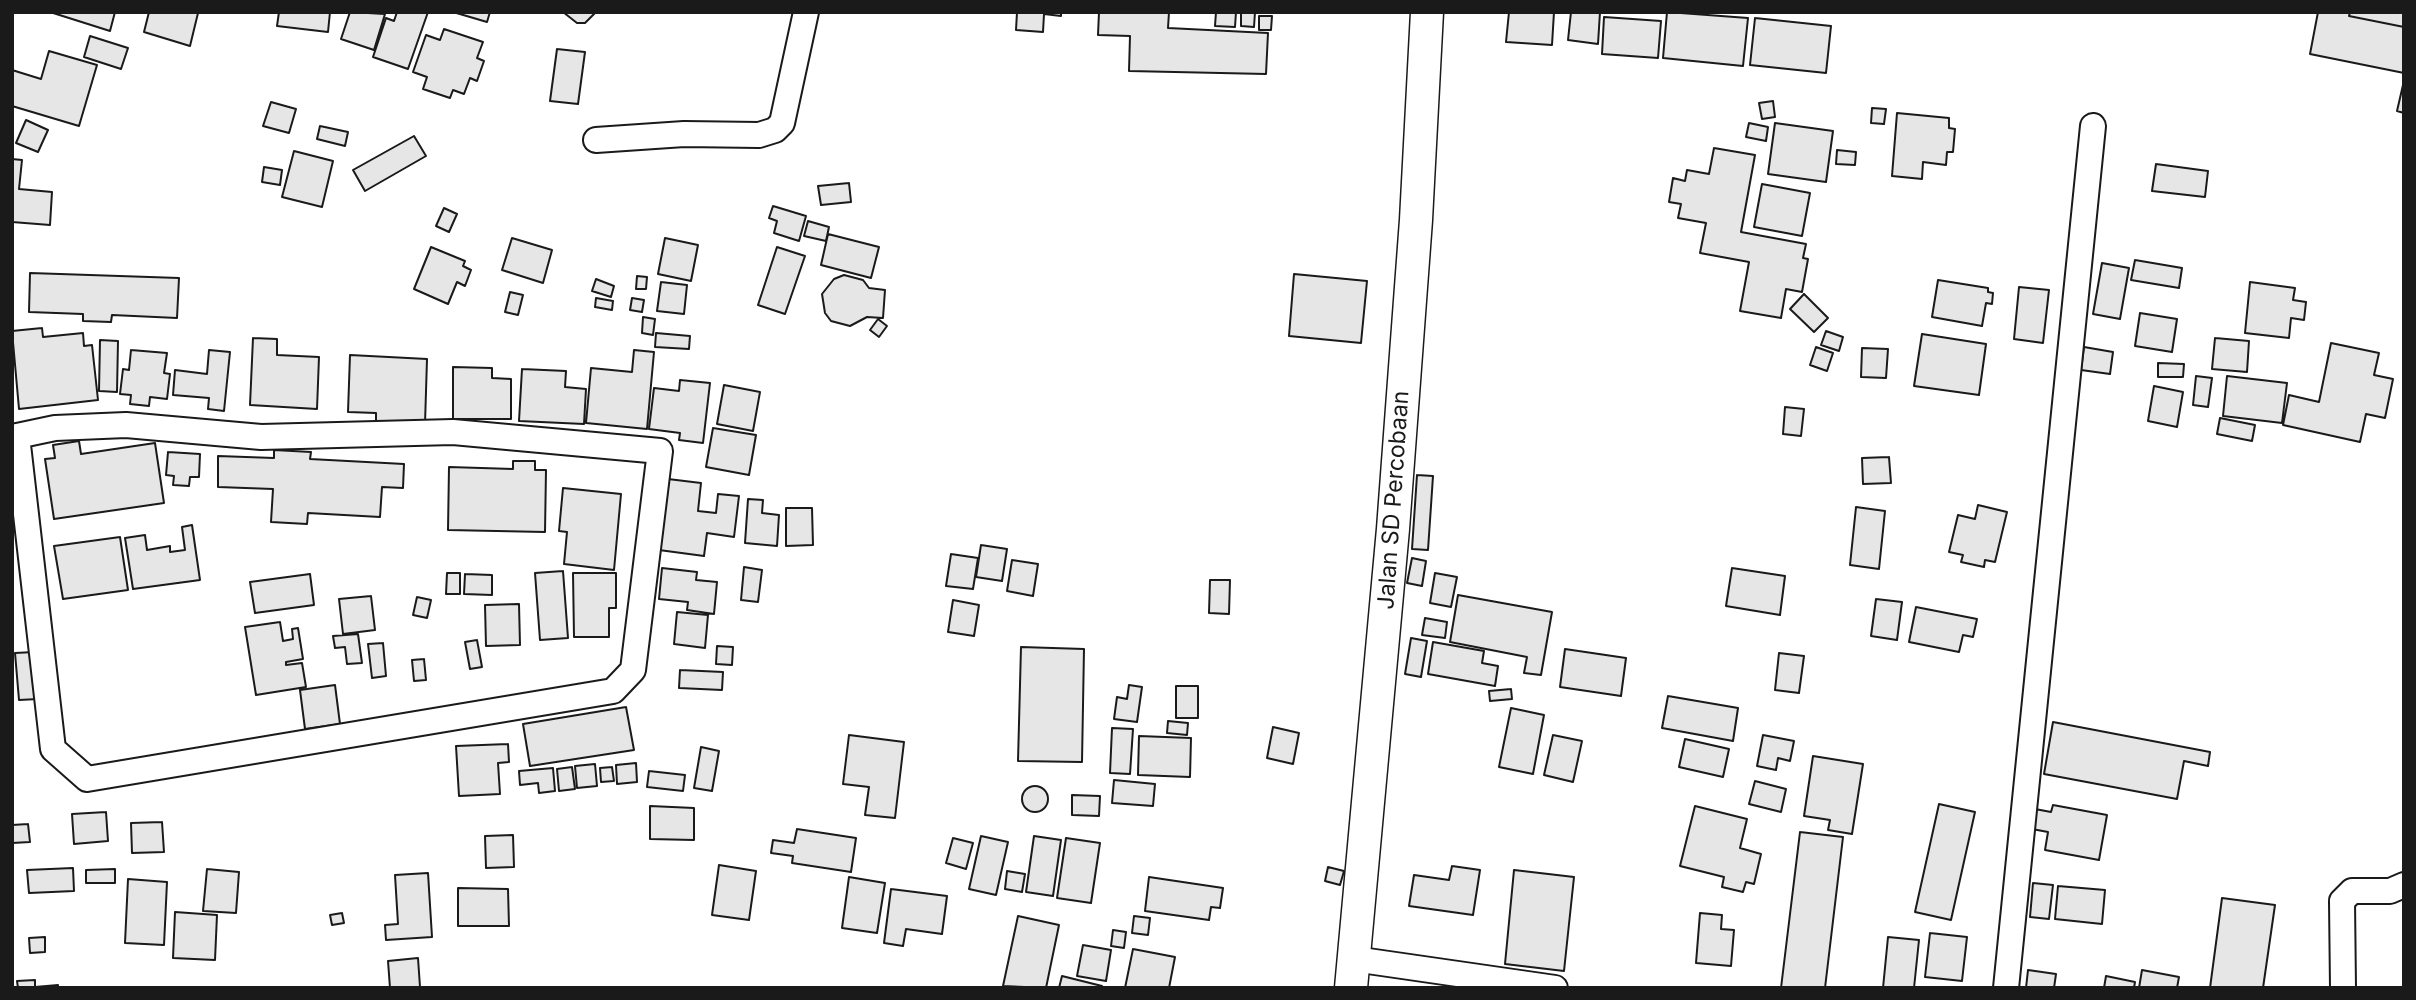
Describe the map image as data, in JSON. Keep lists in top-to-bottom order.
{
  "streets": {
    "street": ["Jalan SD Percobaan"]
  }
}
